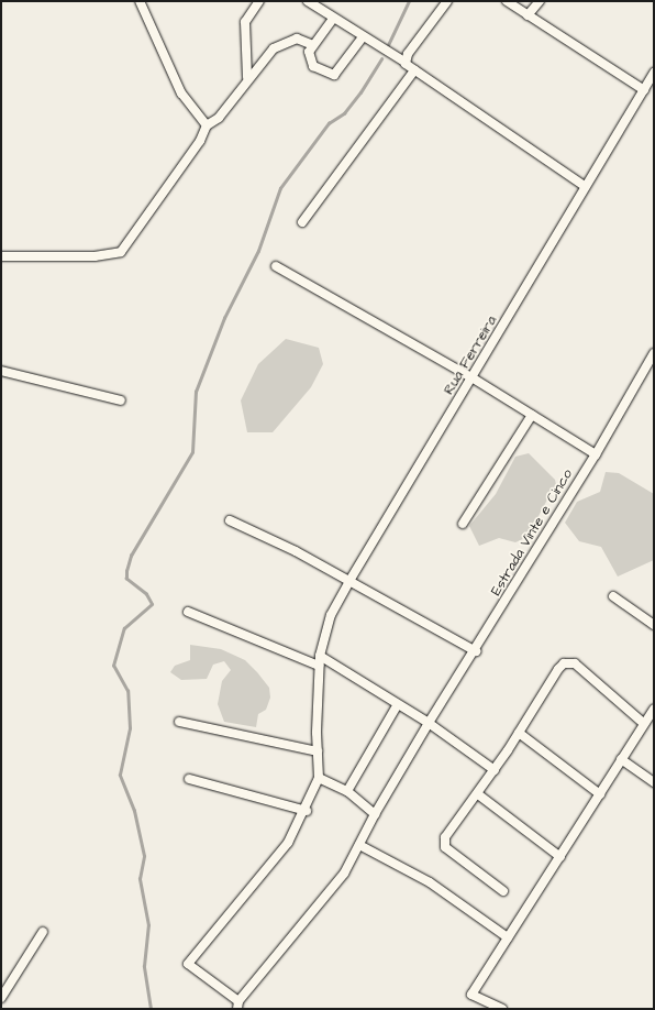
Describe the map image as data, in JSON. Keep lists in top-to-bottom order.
{
  "streets": {
    "street": ["Rua Ferreira", "Estrada Vinte e Cinco"]
  }
}
